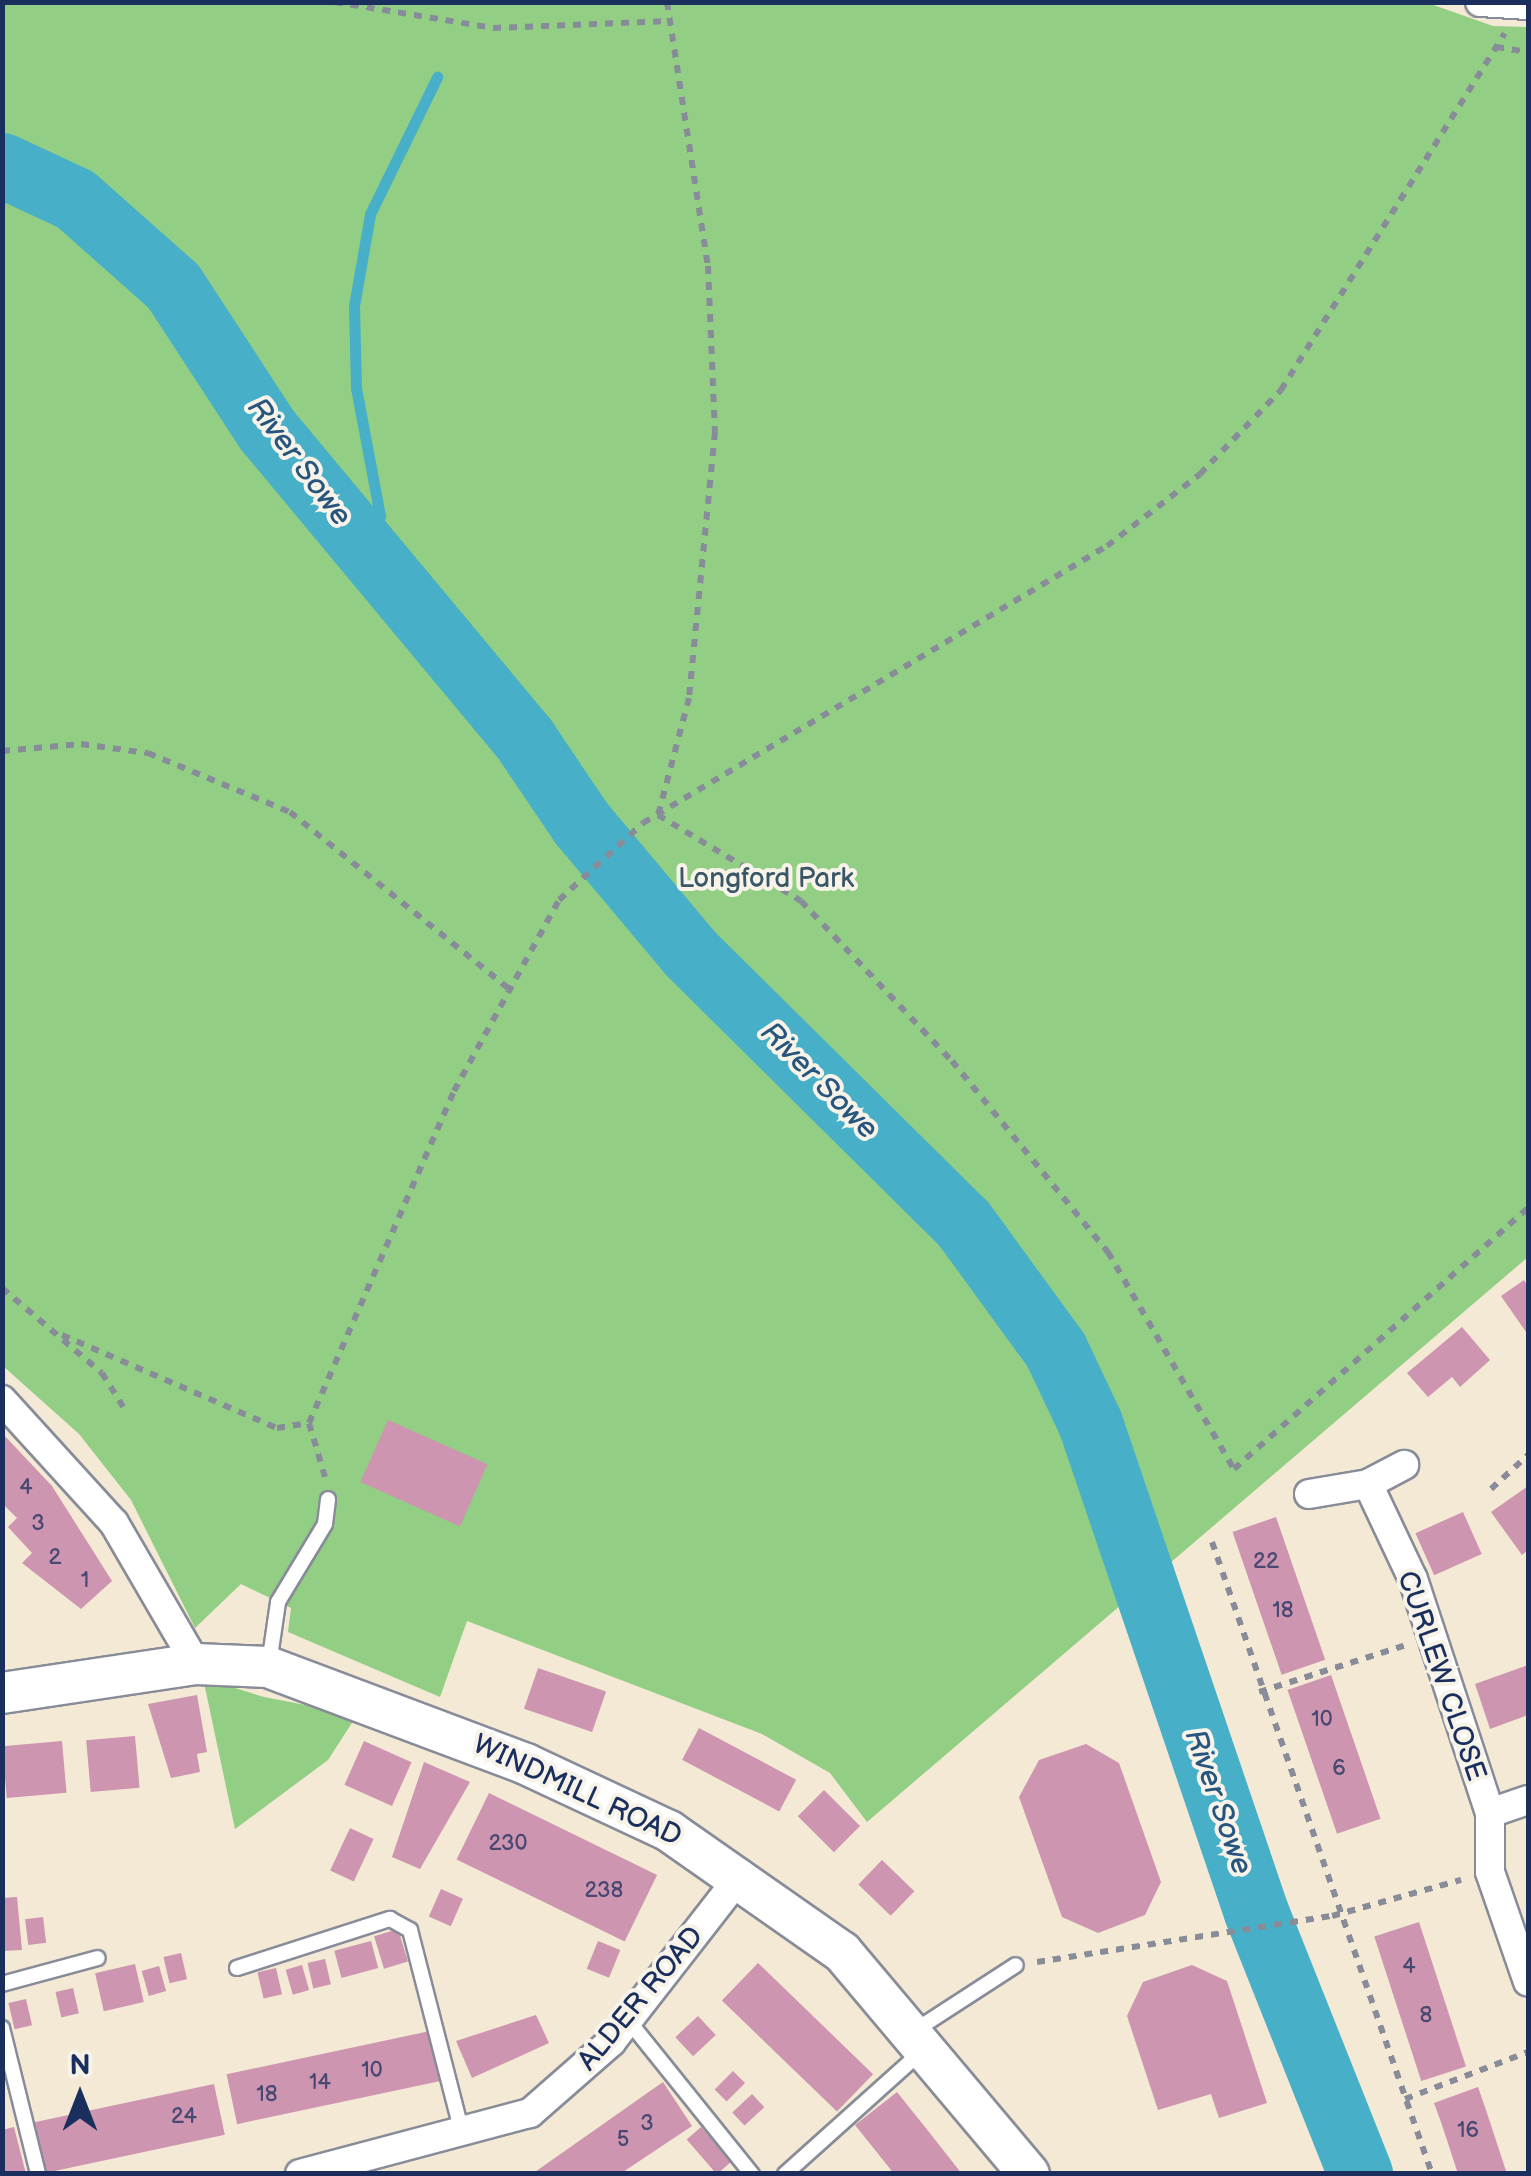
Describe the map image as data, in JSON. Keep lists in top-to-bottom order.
{
  "streets": {
    "street": ["CURLEW CLOSE", "WINDMILL ROAD", "ALDER ROAD"]
  },
  "crossings": [
    ["WINDMILL ROAD", "ALDER ROAD"]
  ],
  "water": ["River Sowe"],
  "parks": ["Longford Park"],
  "house_numbers": [
    "4",
    "3",
    "2",
    "22",
    "1",
    "18",
    "10",
    "6",
    "230",
    "238",
    "4",
    "8",
    "10",
    "14",
    "18",
    "24",
    "3",
    "16",
    "5"
  ],
  "north": "top"
}
